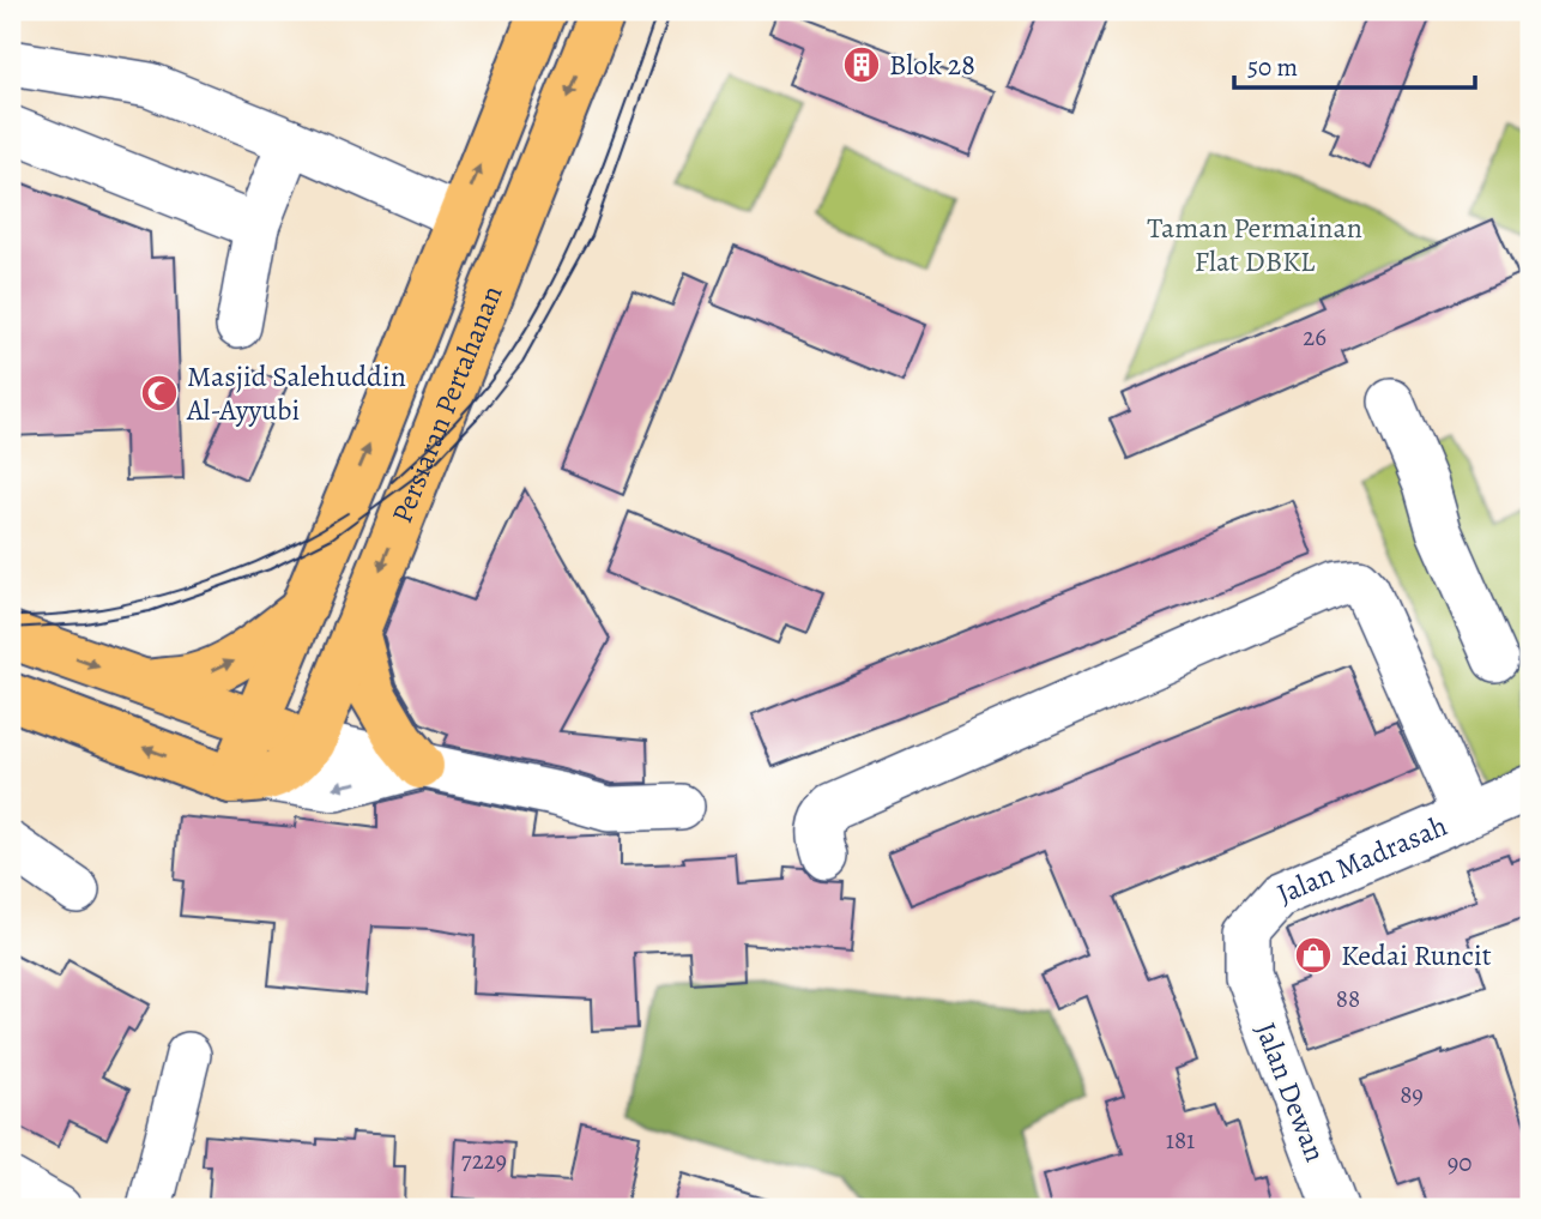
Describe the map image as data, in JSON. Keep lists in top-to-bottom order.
{
  "streets": {
    "main road": ["Persiaran Pertahanan"],
    "street": ["Jalan Madrasah", "Jalan Dewan"]
  },
  "crossings": [
    ["Jalan Madrasah", "Jalan Dewan"]
  ],
  "parks": ["Taman Permainan Flat DBKL"],
  "places": {
    "building": ["Blok 28"],
    "mosque": ["Masjid Salehuddin Al-Ayyubi"],
    "shop": ["Kedai Runcit"]
  },
  "house_numbers": [
    "26",
    "88",
    "89",
    "181",
    "7229",
    "90"
  ],
  "scale_bar": "50 m"
}
